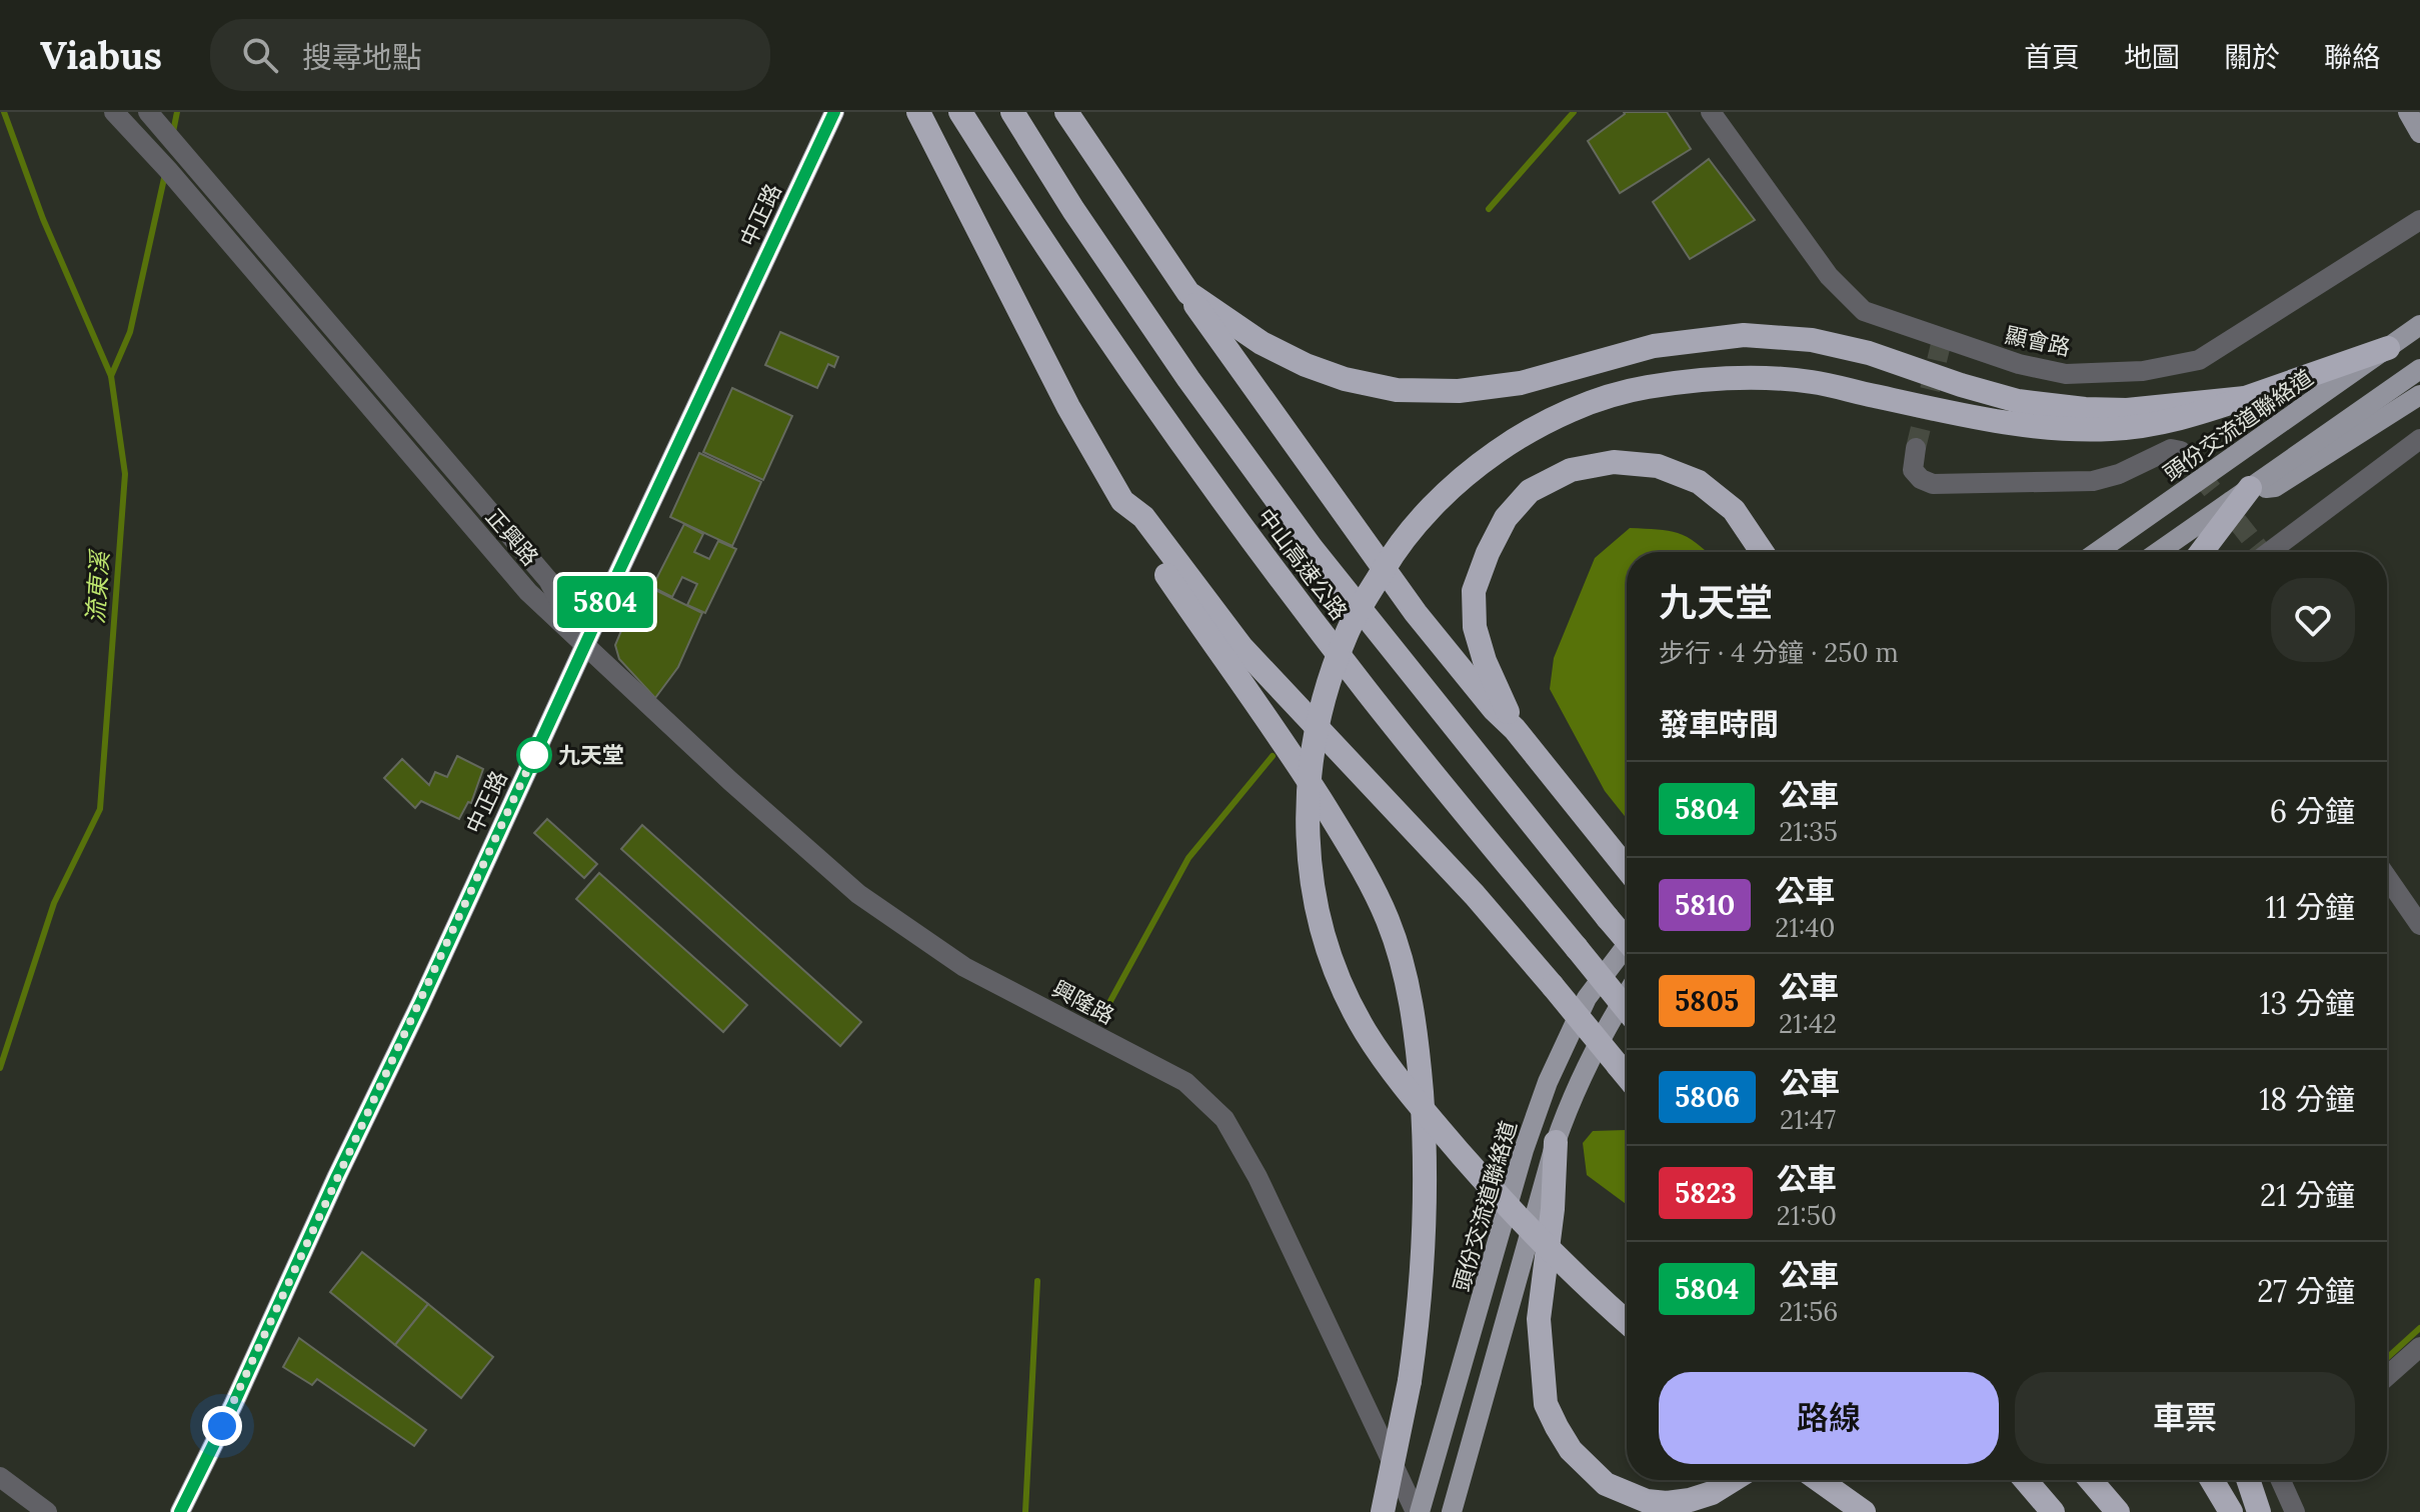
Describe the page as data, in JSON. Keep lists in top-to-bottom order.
{
  "streets": {
    "highway": ["中山高速公路"],
    "main road": ["中正路", "頭份交流道聯絡道"],
    "street": ["顯會路", "正興路", "興隆路"]
  },
  "crossings": [
    ["中正路", "正興路"],
    ["中正路", "興隆路"],
    ["頭份交流道聯絡道", "興隆路"],
    ["正興路", "興隆路"]
  ],
  "water": ["流東溪"],
  "places": ["九天堂"],
  "lines": ["bus line 5804"],
  "page": {
    "header": "Viabus",
    "search": "搜尋地點",
    "nav": [
      "首頁",
      "地圖",
      "關於",
      "聯絡"
    ],
    "on_map": "5804",
    "heading": [
      ["九天堂", "步行 · 4 分鐘 · 250 m"],
      "發車時間"
    ],
    "list": [
      {
        "mark": "5804",
        "name": "公車",
        "note": "21:35",
        "value": "6 分鐘"
      },
      {
        "mark": "5810",
        "name": "公車",
        "note": "21:40",
        "value": "11 分鐘"
      },
      {
        "mark": "5805",
        "name": "公車",
        "note": "21:42",
        "value": "13 分鐘"
      },
      {
        "mark": "5806",
        "name": "公車",
        "note": "21:47",
        "value": "18 分鐘"
      },
      {
        "mark": "5823",
        "name": "公車",
        "note": "21:50",
        "value": "21 分鐘"
      },
      {
        "mark": "5804",
        "name": "公車",
        "note": "21:56",
        "value": "27 分鐘"
      }
    ],
    "buttons": ["路線", "車票"]
  }
}
